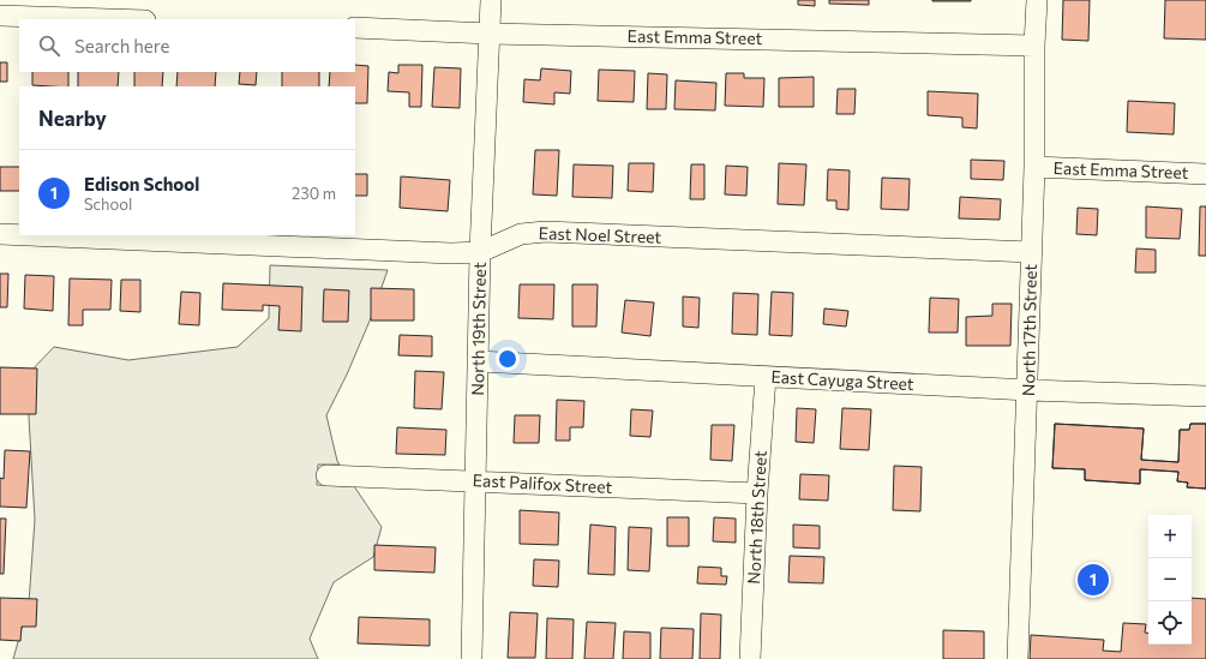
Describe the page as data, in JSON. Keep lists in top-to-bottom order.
{
  "streets": {
    "street": [
      "East Emma Street",
      "East Noel Street",
      "North 19th Street",
      "North 17th Street",
      "East Cayuga Street",
      "East Palifox Street",
      "North 18th Street"
    ]
  },
  "crossings": [
    ["East Emma Street", "North 19th Street"],
    ["East Emma Street", "North 17th Street"],
    ["East Noel Street", "North 19th Street"],
    ["East Noel Street", "North 17th Street"],
    ["North 19th Street", "East Cayuga Street"],
    ["North 19th Street", "East Palifox Street"],
    ["North 17th Street", "East Cayuga Street"],
    ["East Cayuga Street", "North 18th Street"],
    ["East Palifox Street", "North 18th Street"]
  ],
  "page": {
    "search": "Search here",
    "heading": "Nearby",
    "list": [
      {
        "mark": "1",
        "name": "Edison School",
        "note": "School",
        "value": "230 m"
      }
    ],
    "map_buttons": ["+", "−"],
    "pins": "1"
  }
}
